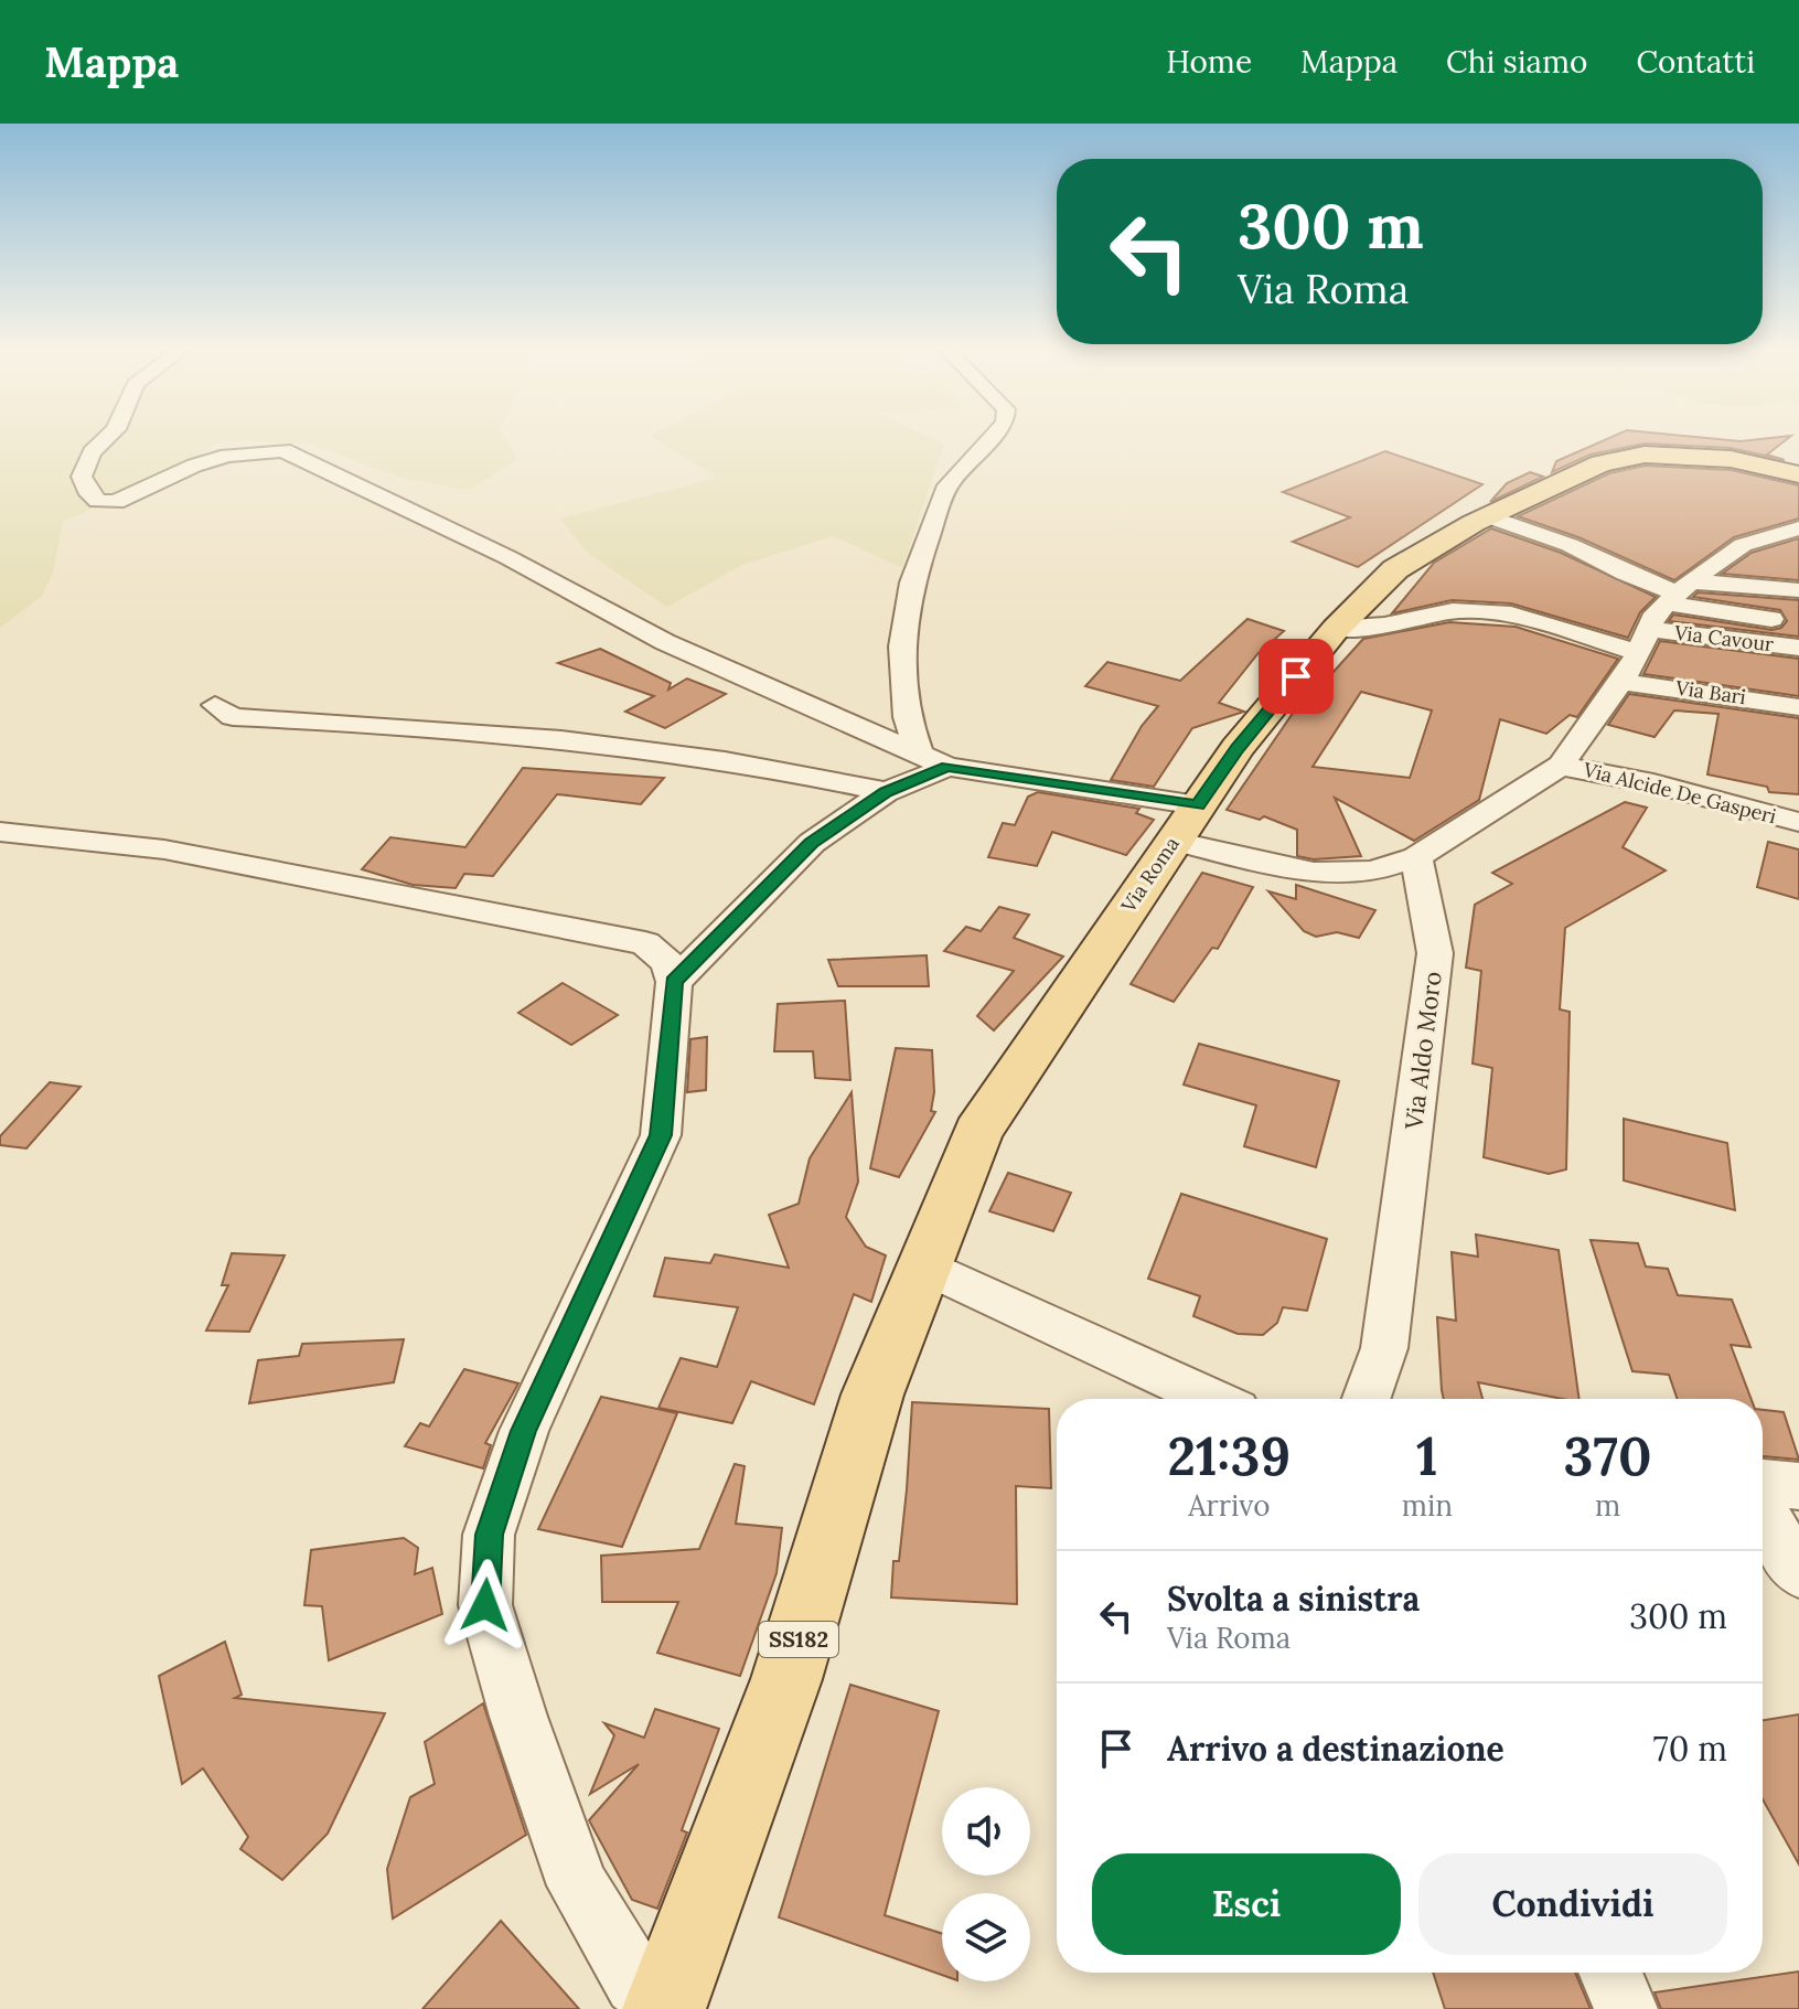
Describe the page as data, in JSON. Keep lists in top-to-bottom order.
{
  "streets": {
    "main road": ["Via Roma", "SS182"],
    "street": [
      "Via Cavour",
      "Via Bari",
      "Via Alcide De Gasperi",
      "Via Aldo Moro"
    ]
  },
  "crossings": [
    ["Via Roma", "SS182"]
  ],
  "page": {
    "header": "Mappa",
    "nav": [
      "Home",
      "Mappa",
      "Chi siamo",
      "Contatti"
    ],
    "turn": ["300 m", "Via Roma"],
    "eta": [
      "21:39",
      "Arrivo",
      "1",
      "min",
      "370",
      "m"
    ],
    "list": [
      {
        "name": "Svolta a sinistra",
        "note": "Via Roma",
        "value": "300 m"
      },
      {
        "name": "Arrivo a destinazione",
        "value": "70 m"
      }
    ],
    "buttons": ["Esci", "Condividi"]
  }
}
